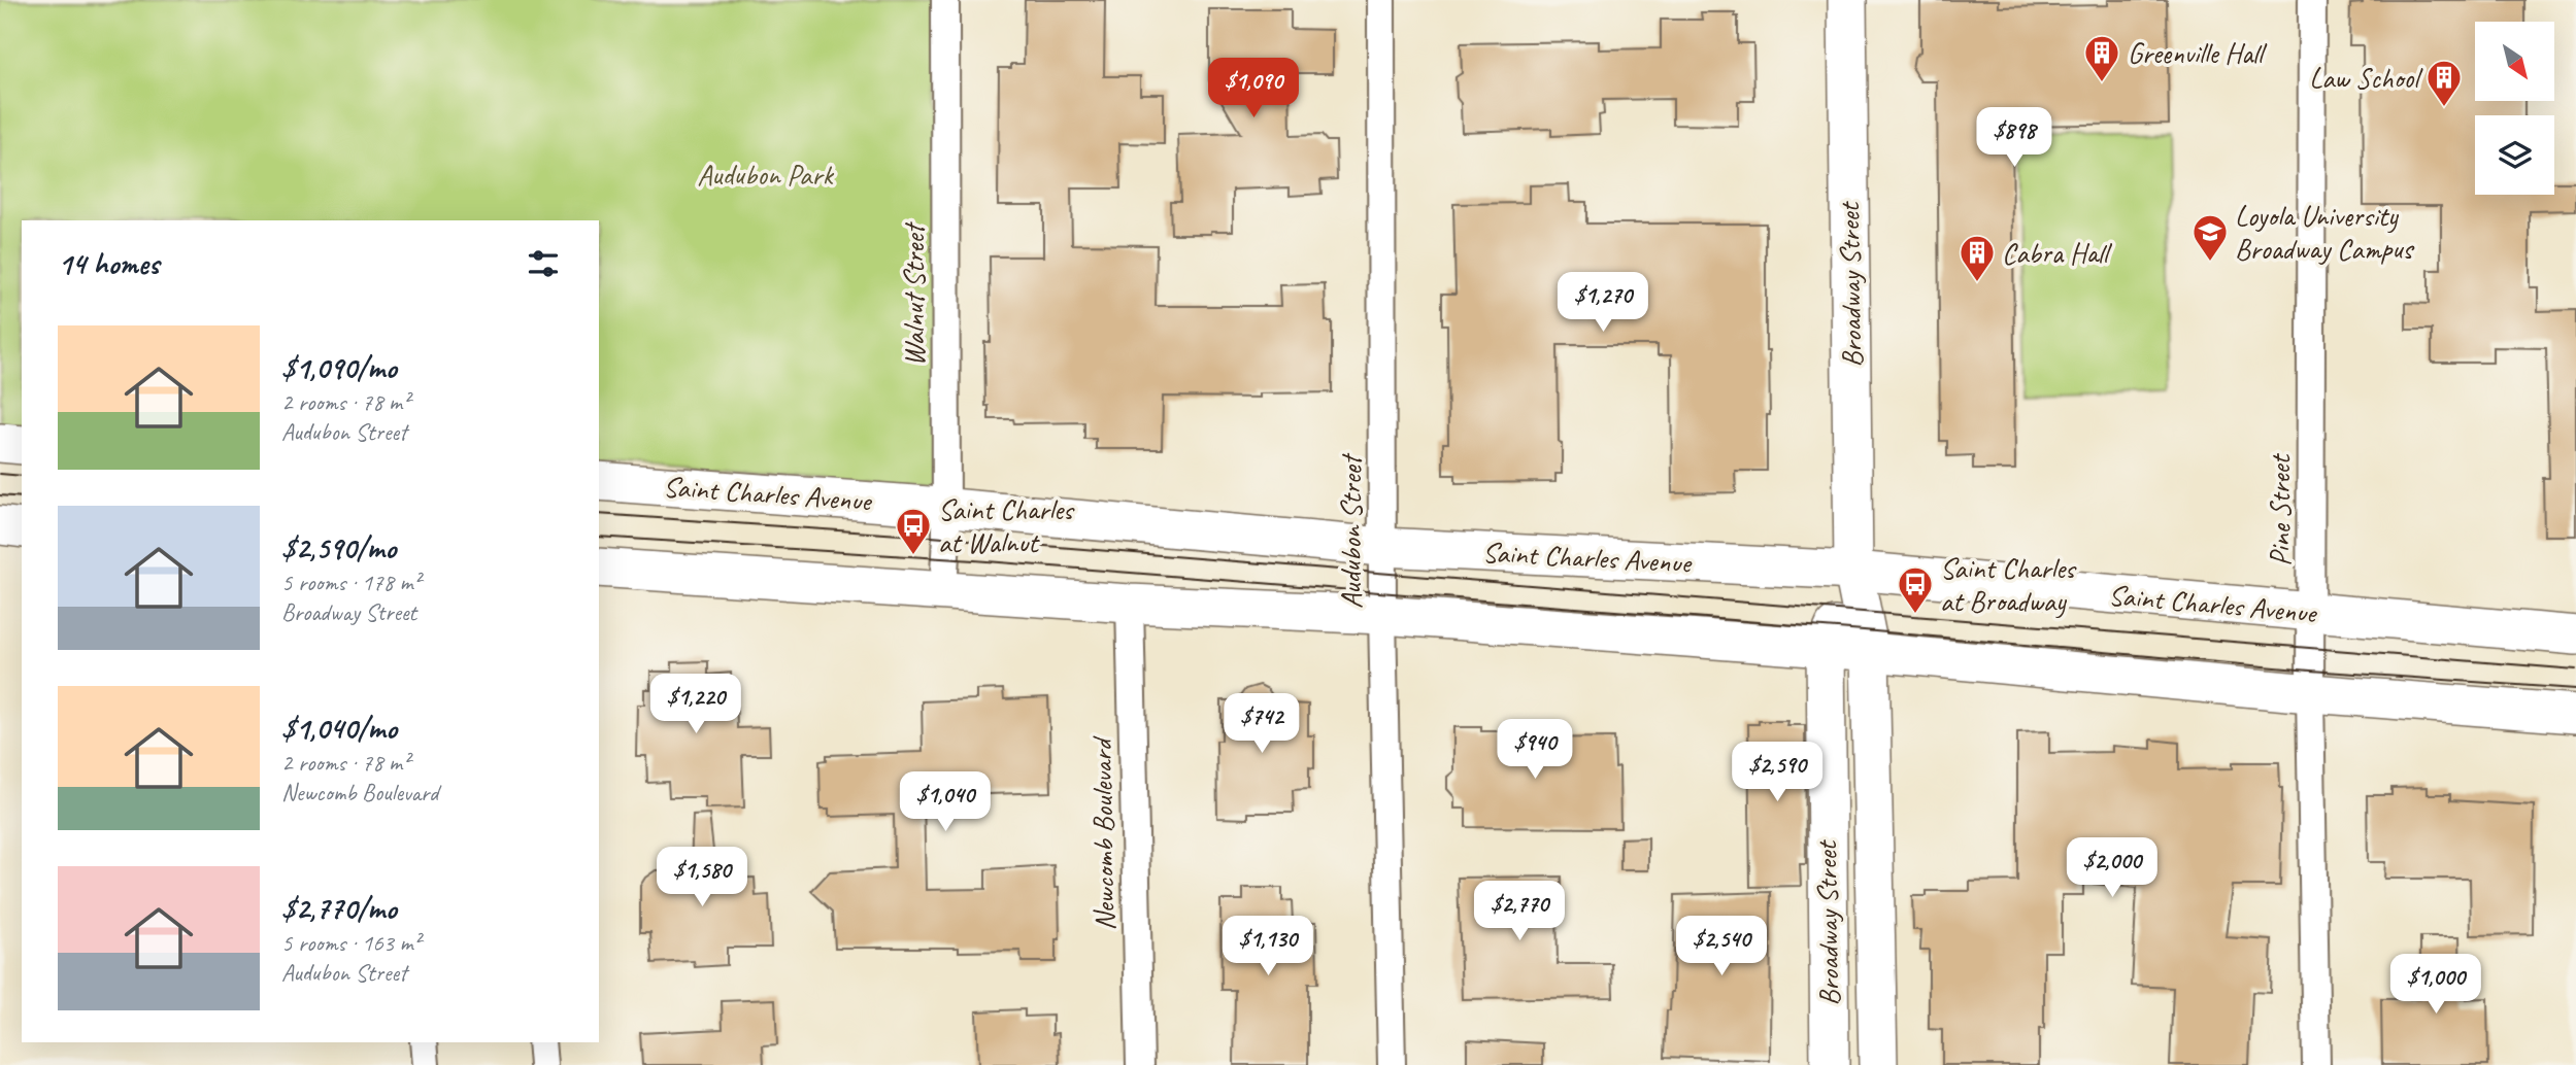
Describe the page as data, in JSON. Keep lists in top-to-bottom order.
{
  "streets": {
    "main road": ["Broadway Street", "Saint Charles Avenue"],
    "street": [
      "Walnut Street",
      "Pine Street",
      "Audubon Street",
      "Newcomb Boulevard"
    ]
  },
  "crossings": [
    ["Broadway Street", "Saint Charles Avenue"],
    ["Walnut Street", "Saint Charles Avenue"],
    ["Saint Charles Avenue", "Pine Street"],
    ["Saint Charles Avenue", "Audubon Street"]
  ],
  "parks": ["Audubon Park"],
  "places": {
    "building": ["Greenville Hall", "Law School", "Cabra Hall"],
    "school or university": ["Loyola University Broadway Campus"],
    "bus stop": ["Saint Charles at Walnut", "Saint Charles at Broadway"]
  },
  "north": "bottom right",
  "page": {
    "price": [
      "$1,090",
      "$898",
      "$1,270",
      "$1,220",
      "$742",
      "$940",
      "$2,590",
      "$1,040",
      "$2,000",
      "$1,580",
      "$2,770",
      "$1,130",
      "$2,540",
      "$1,000"
    ],
    "heading": "14 homes",
    "list": [
      {
        "name": "$1,090/mo",
        "note": "2 rooms · 78 m² · Audubon Street"
      },
      {
        "name": "$2,590/mo",
        "note": "5 rooms · 178 m² · Broadway Street"
      },
      {
        "name": "$1,040/mo",
        "note": "2 rooms · 78 m² · Newcomb Boulevard"
      },
      {
        "name": "$2,770/mo",
        "note": "5 rooms · 163 m² · Audubon Street"
      }
    ]
  }
}
